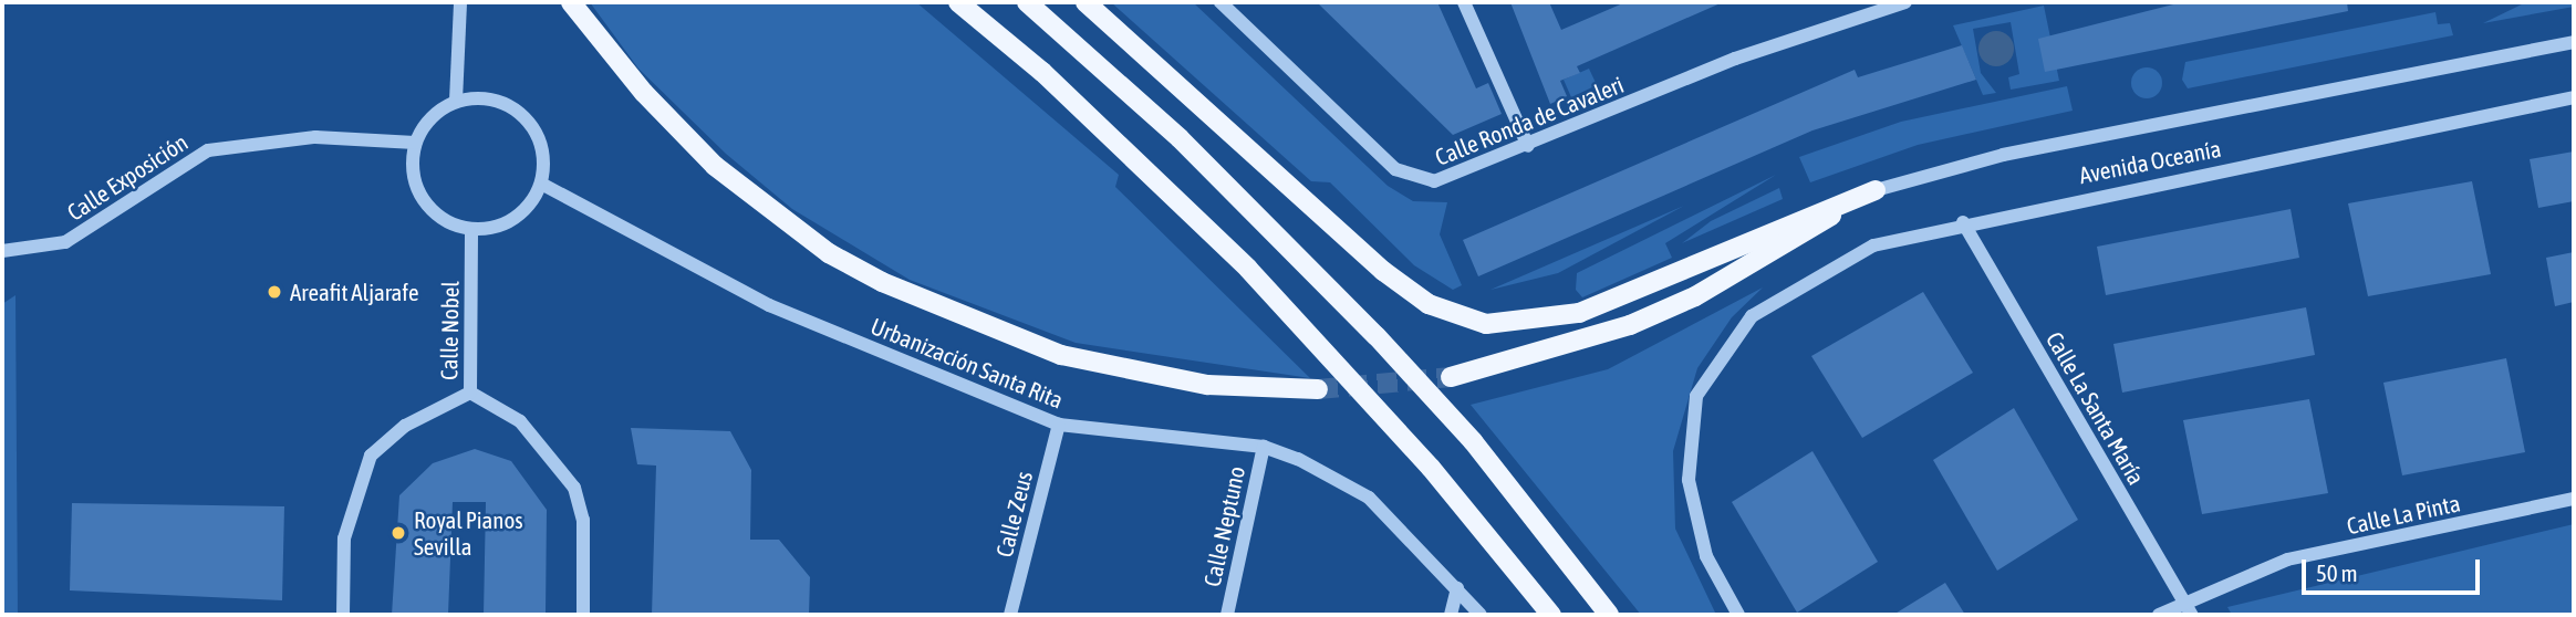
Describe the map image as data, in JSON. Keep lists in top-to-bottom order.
{
  "streets": {
    "street": [
      "Calle Ronda de Cavaleri",
      "Avenida Oceanía",
      "Calle Exposición",
      "Calle Nobel",
      "Urbanización Santa Rita",
      "Calle La Santa María",
      "Calle Zeus",
      "Calle La Pinta",
      "Calle Neptuno"
    ]
  },
  "crossings": [
    ["Avenida Oceanía", "Calle La Santa María"],
    ["Calle Exposición", "Calle Nobel"],
    ["Calle Exposición", "Urbanización Santa Rita"],
    ["Calle Nobel", "Urbanización Santa Rita"],
    ["Urbanización Santa Rita", "Calle Zeus"],
    ["Urbanización Santa Rita", "Calle Neptuno"],
    ["Calle La Santa María", "Calle La Pinta"]
  ],
  "places": ["Areafit Aljarafe", "Royal Pianos Sevilla"],
  "scale_bar": "50 m"
}
